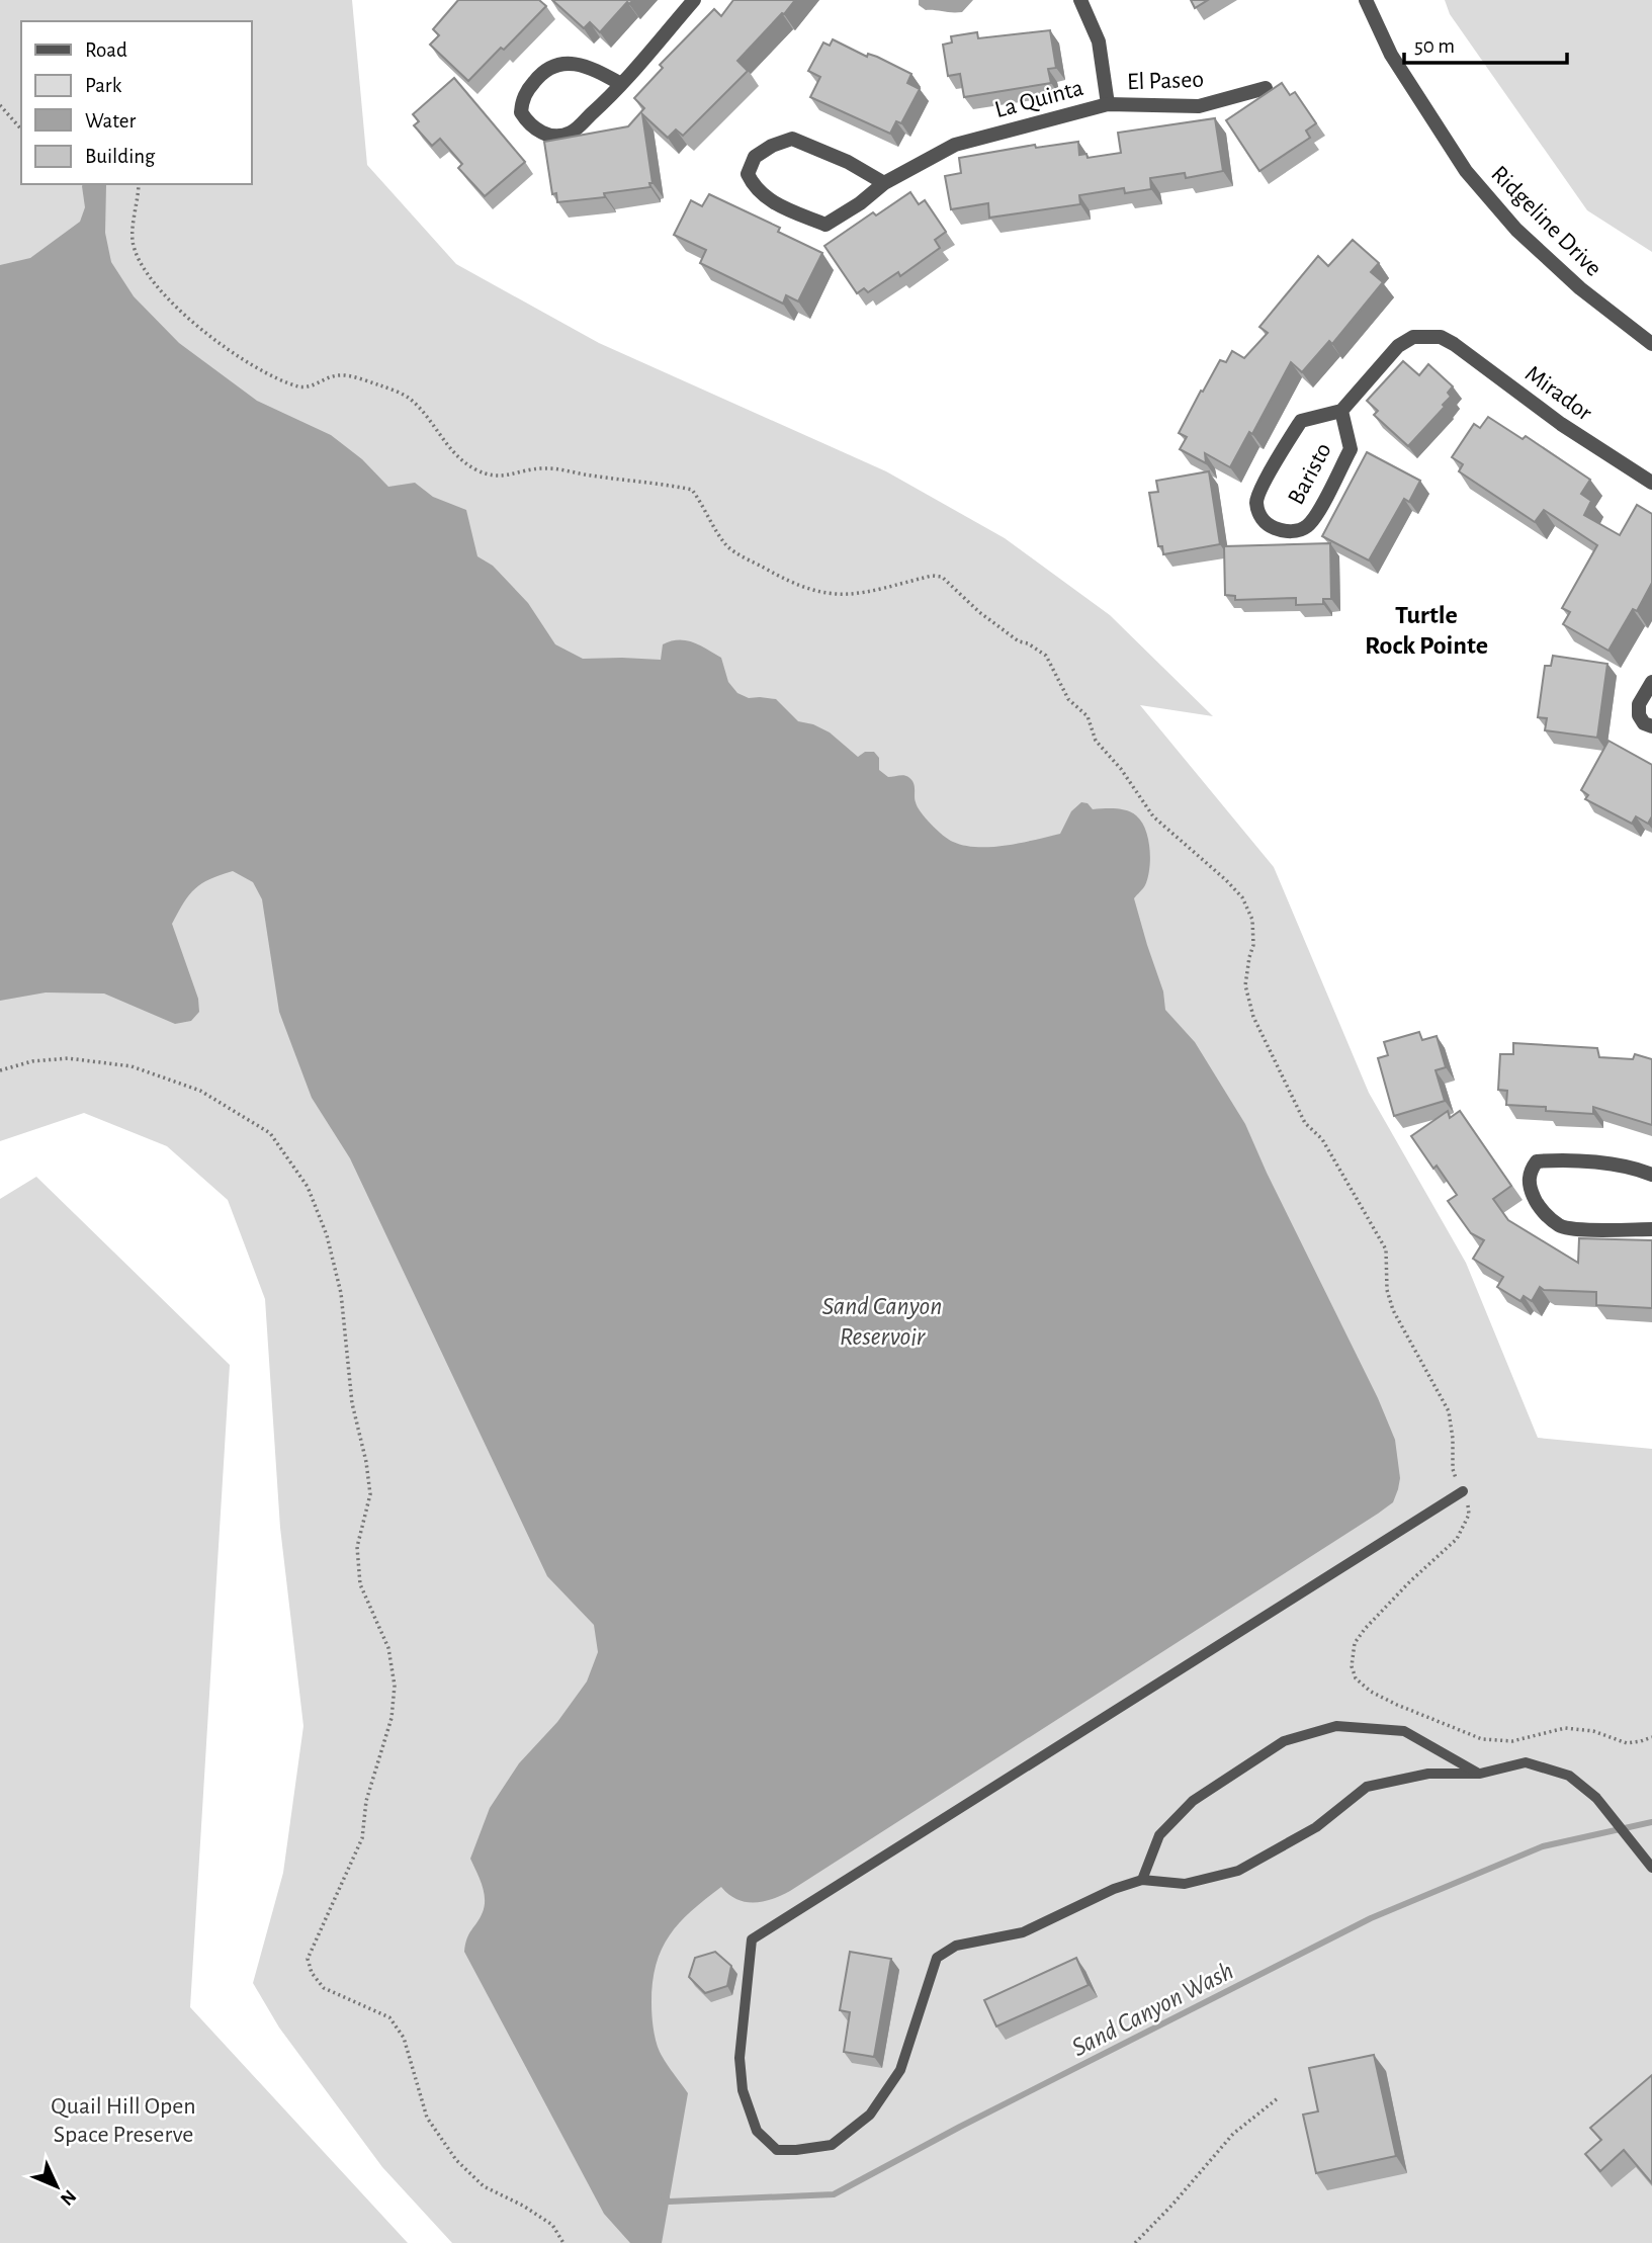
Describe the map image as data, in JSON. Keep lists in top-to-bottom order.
{
  "streets": {
    "street": [
      "El Paseo",
      "La Quinta",
      "Ridgeline Drive",
      "Mirador",
      "Baristo"
    ]
  },
  "crossings": [
    ["El Paseo", "La Quinta"],
    ["Mirador", "Baristo"]
  ],
  "districts": ["Turtle Rock Pointe"],
  "water": ["Sand Canyon Reservoir", "Sand Canyon Wash"],
  "parks": ["Quail Hill Open Space Preserve"],
  "legend": [
    "Road",
    "Park",
    "Water",
    "Building"
  ],
  "scale_bar": "50 m",
  "north": "bottom right"
}
